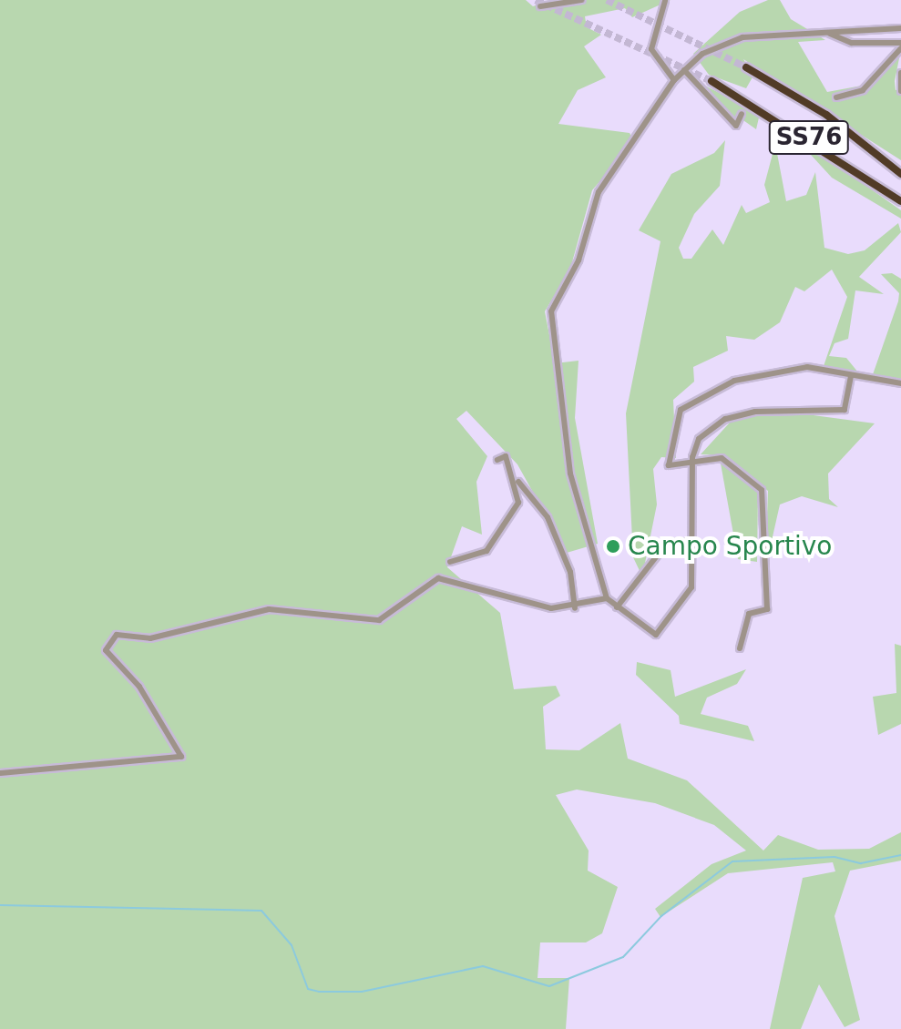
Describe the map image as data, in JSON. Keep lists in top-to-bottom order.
{
  "streets": {
    "highway": ["SS76"]
  },
  "places": ["Campo Sportivo"]
}
